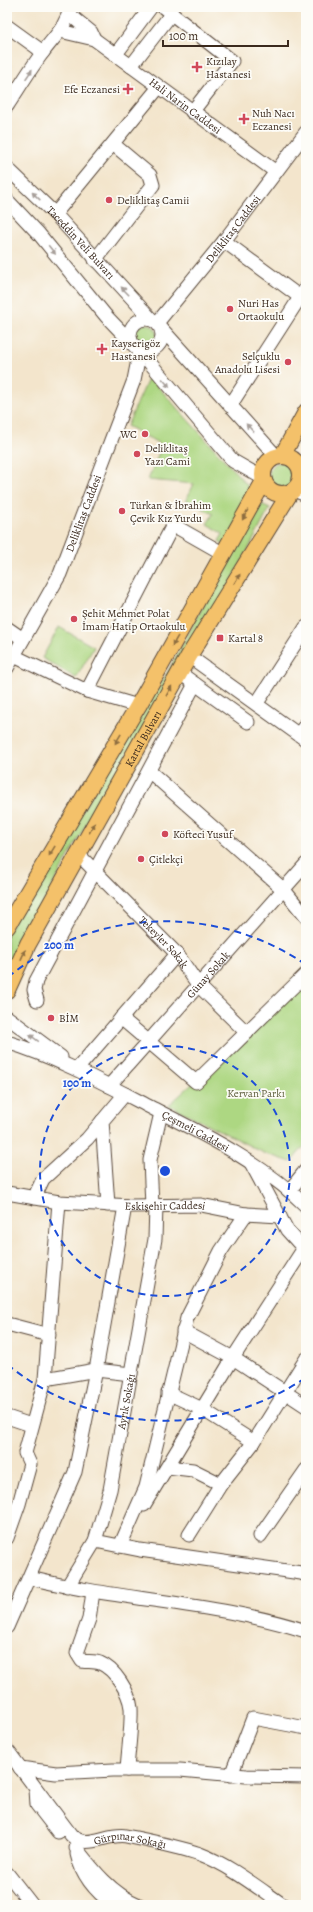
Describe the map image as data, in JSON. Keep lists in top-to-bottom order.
{
  "streets": {
    "main road": ["Kartal Bulvarı"],
    "street": [
      "Hali Narin Caddesi",
      "Deliklitaş Caddesi",
      "Taceddin Veli Bulvarı",
      "Tekeyler Sokak",
      "Günay Sokak",
      "Çeşmeli Caddesi",
      "Eskişehir Caddesi",
      "Ayrık Sokağı",
      "Gürpınar Sokağı"
    ]
  },
  "crossings": [
    ["Hali Narin Caddesi", "Deliklitaş Caddesi"],
    ["Deliklitaş Caddesi", "Taceddin Veli Bulvarı"],
    ["Taceddin Veli Bulvarı", "Kartal Bulvarı"],
    ["Kartal Bulvarı", "Tekeyler Sokak"],
    ["Tekeyler Sokak", "Günay Sokak"],
    ["Günay Sokak", "Çeşmeli Caddesi"],
    ["Çeşmeli Caddesi", "Ayrık Sokağı"],
    ["Eskişehir Caddesi", "Ayrık Sokağı"]
  ],
  "parks": ["Kervan Parkı"],
  "places": {
    "health": [
      "Kızılay Hastanesi",
      "Efe Eczanesi",
      "Nuh Nacı Eczanesi",
      "Kayserigöz Hastanesi"
    ],
    "other": [
      "Deliklitaş Camii",
      "Nuri Has Ortaokulu",
      "Selçuklu Anadolu Lisesi",
      "WC",
      "Deliklitaş Yazı Cami",
      "Türkan & İbrahim Çevik Kız Yurdu",
      "Şehit Mehmet Polat İmam Hatip Ortaokulu",
      "Köfteci Yusuf",
      "Çitlekçi",
      "BİM"
    ],
    "transit": ["Kartal 8"]
  },
  "scale_bar": "100 m",
  "rings": ["200 m", "100 m"]
}
